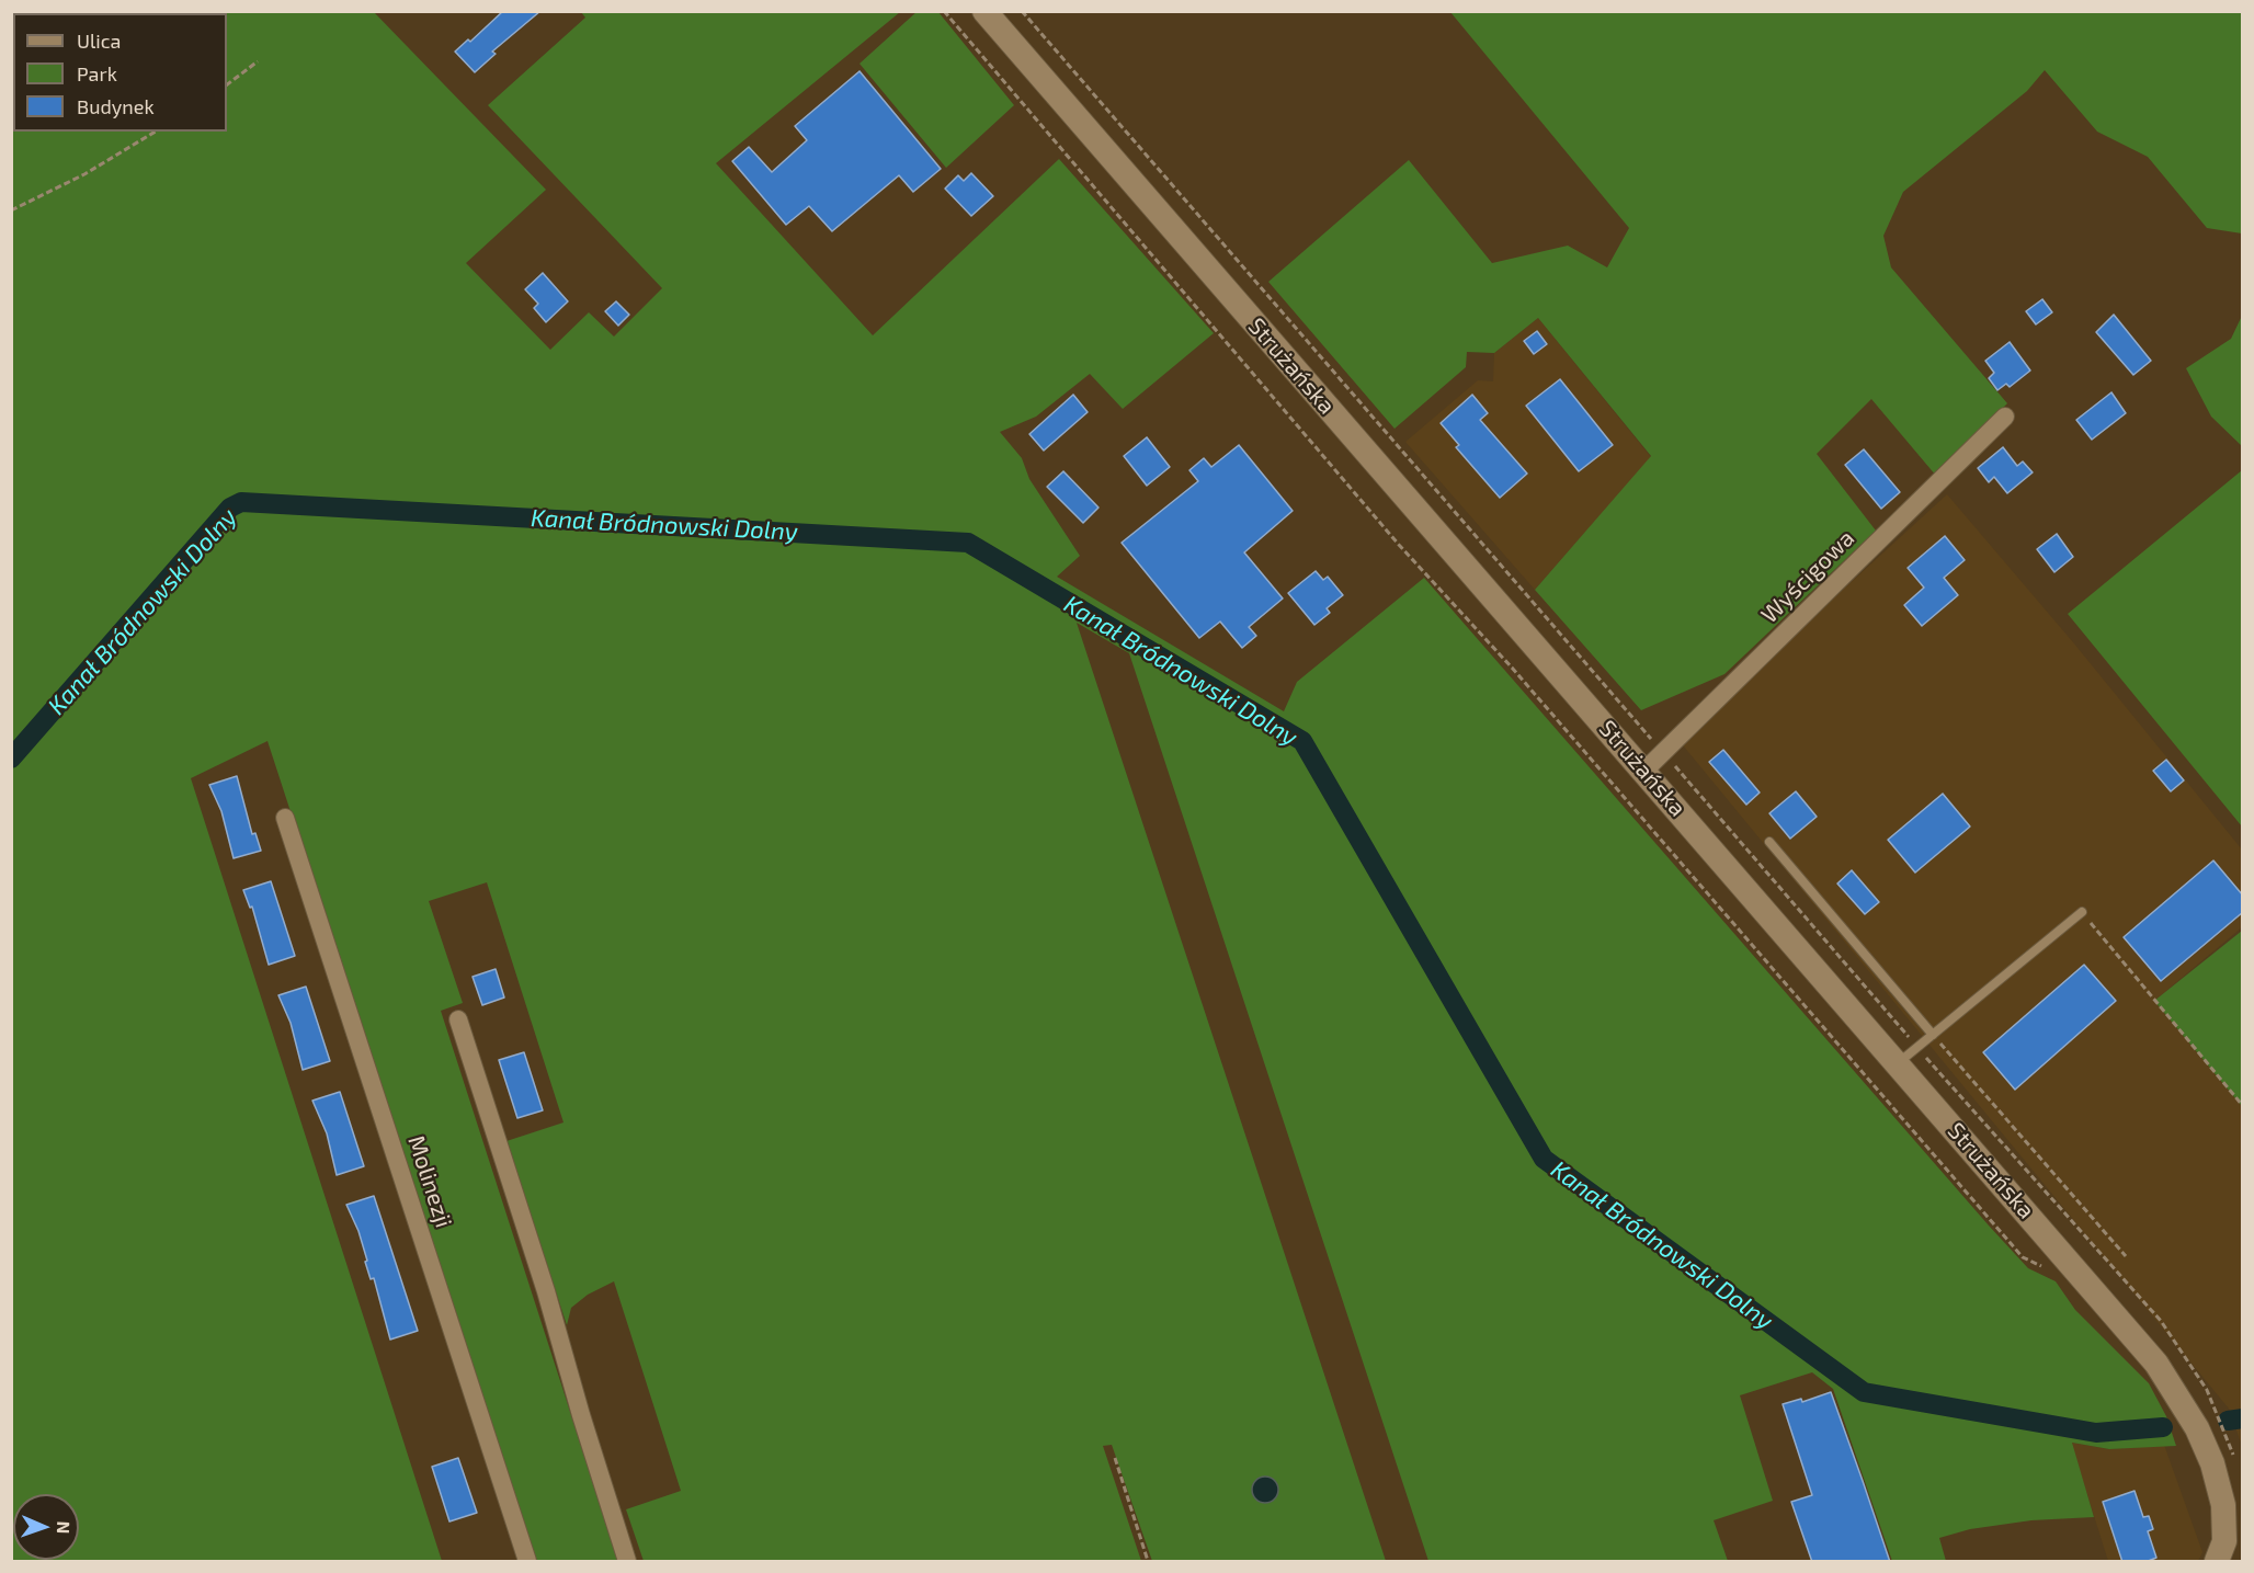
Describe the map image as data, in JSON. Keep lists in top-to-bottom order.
{
  "streets": {
    "main road": ["Strużańska"],
    "street": ["Wyścigowa", "Molinezji"]
  },
  "crossings": [
    ["Strużańska", "Wyścigowa"]
  ],
  "water": ["Kanał Bródnowski Dolny"],
  "legend": ["Ulica", "Park", "Budynek"],
  "north": "right"
}
